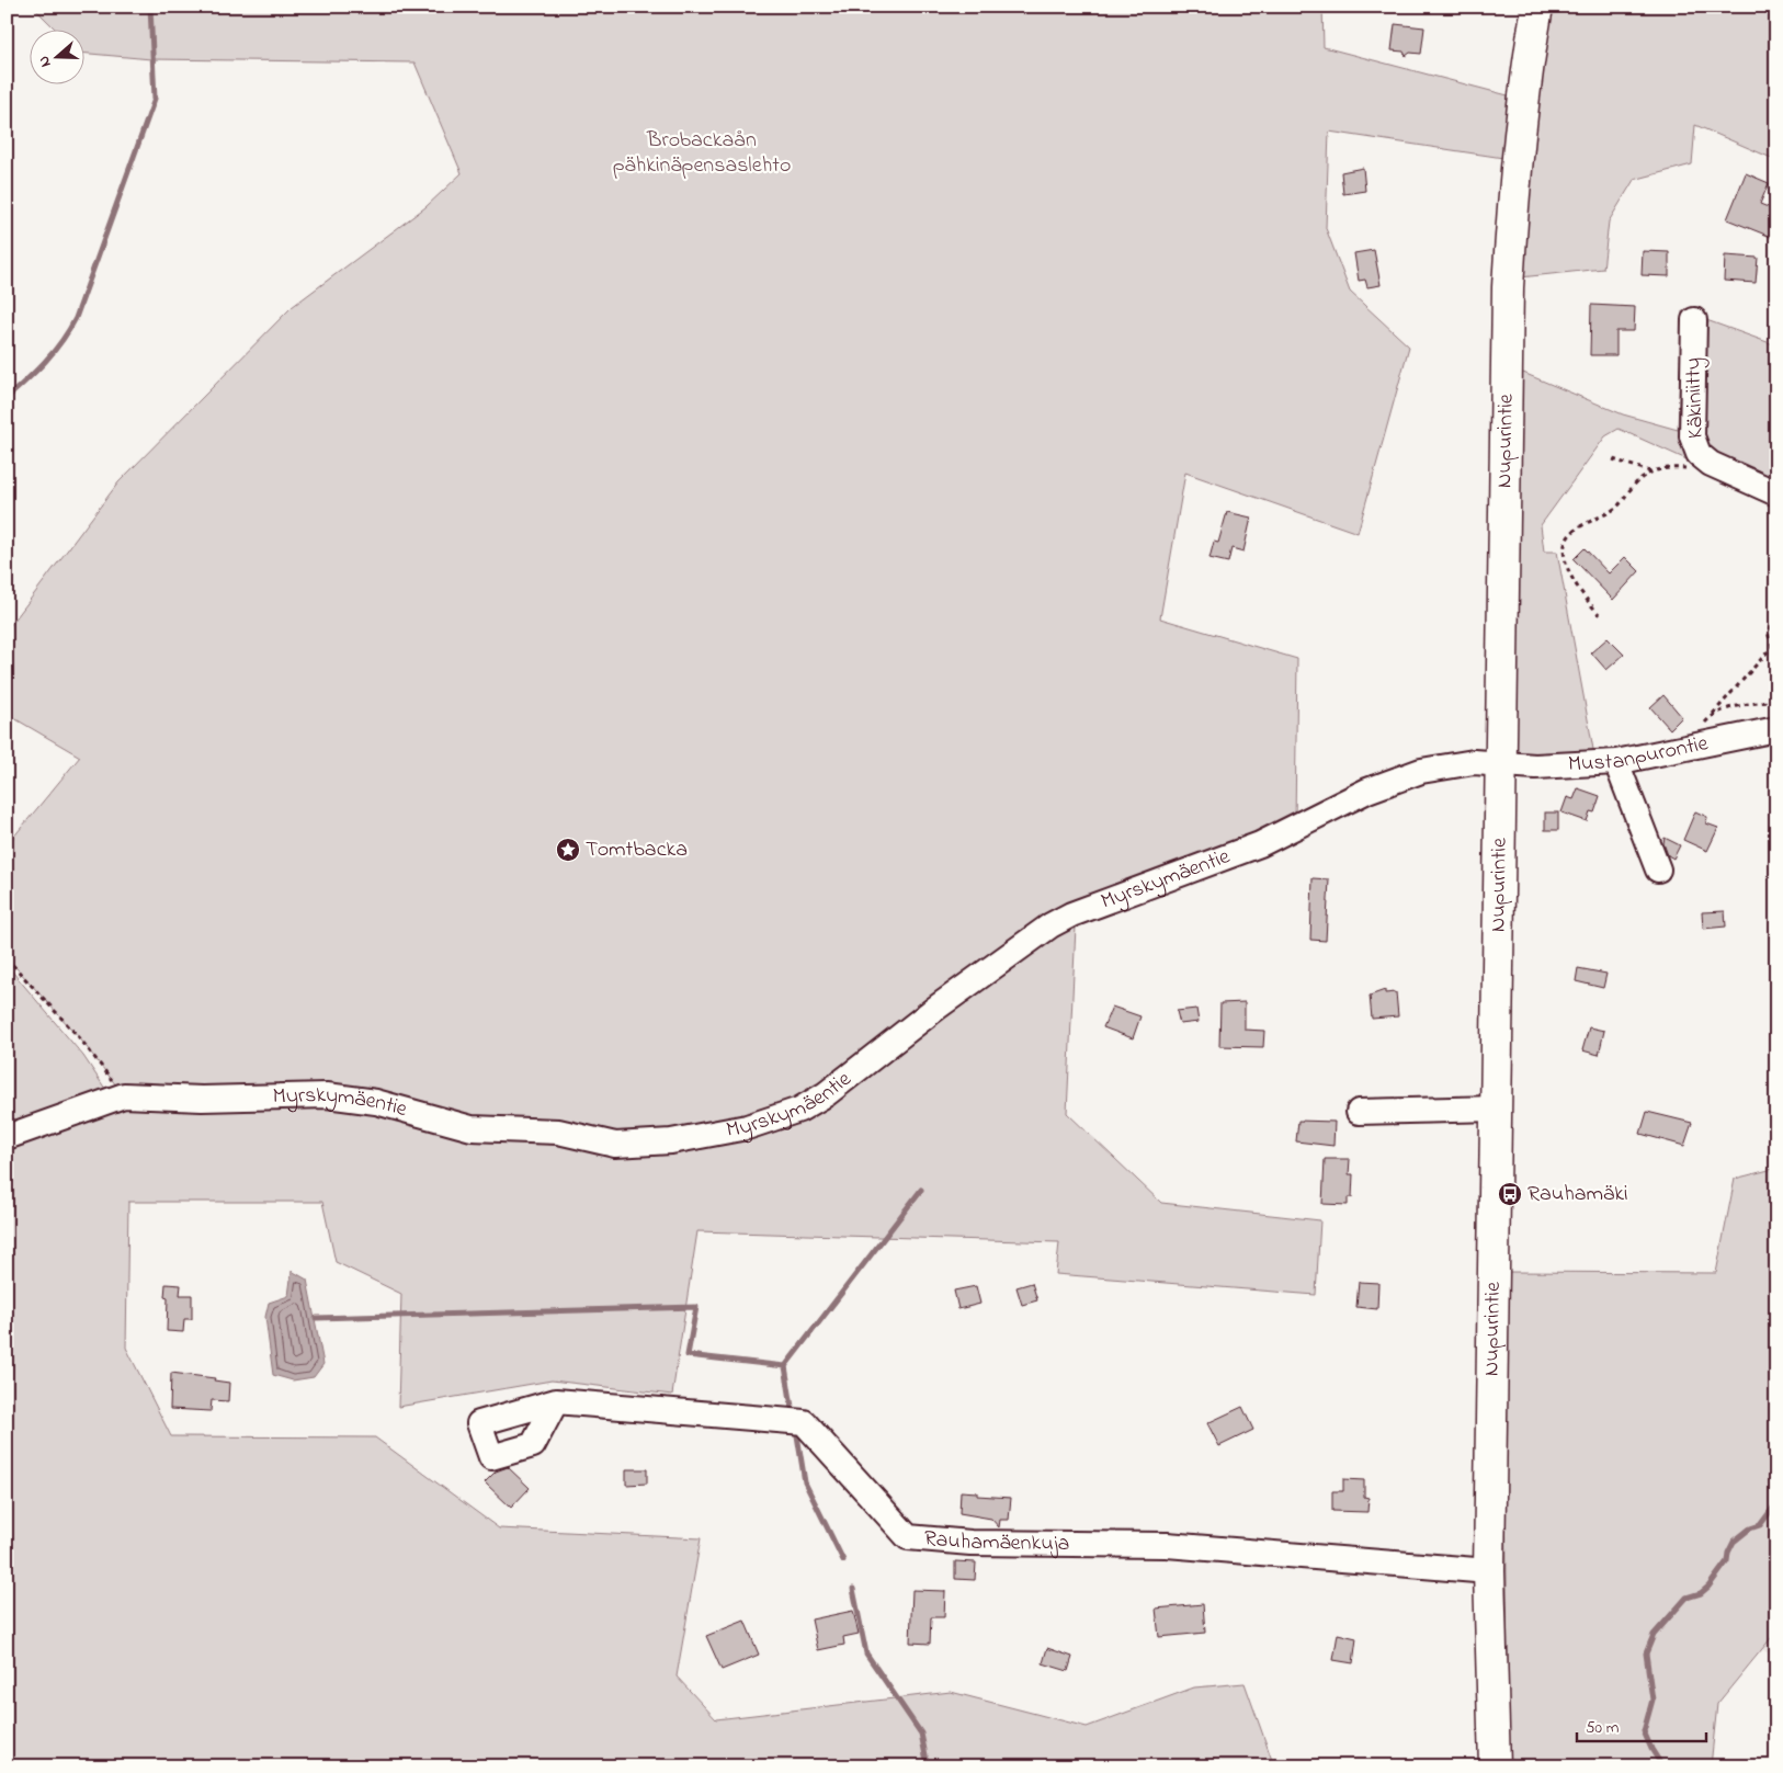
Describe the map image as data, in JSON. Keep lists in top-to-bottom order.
{
  "streets": {
    "main road": ["Nupurintie"],
    "street": [
      "Käkiniitty",
      "Mustanpurontie",
      "Myrskymäentie",
      "Rauhamäenkuja"
    ]
  },
  "crossings": [
    ["Nupurintie", "Mustanpurontie"],
    ["Nupurintie", "Myrskymäentie"],
    ["Nupurintie", "Rauhamäenkuja"],
    ["Mustanpurontie", "Myrskymäentie"]
  ],
  "parks": ["Brobackaån pähkinäpensaslehto"],
  "places": {
    "place": ["Tomtbacka"],
    "bus stop": ["Rauhamäki"]
  },
  "scale_bar": "50 m",
  "north": "left"
}
